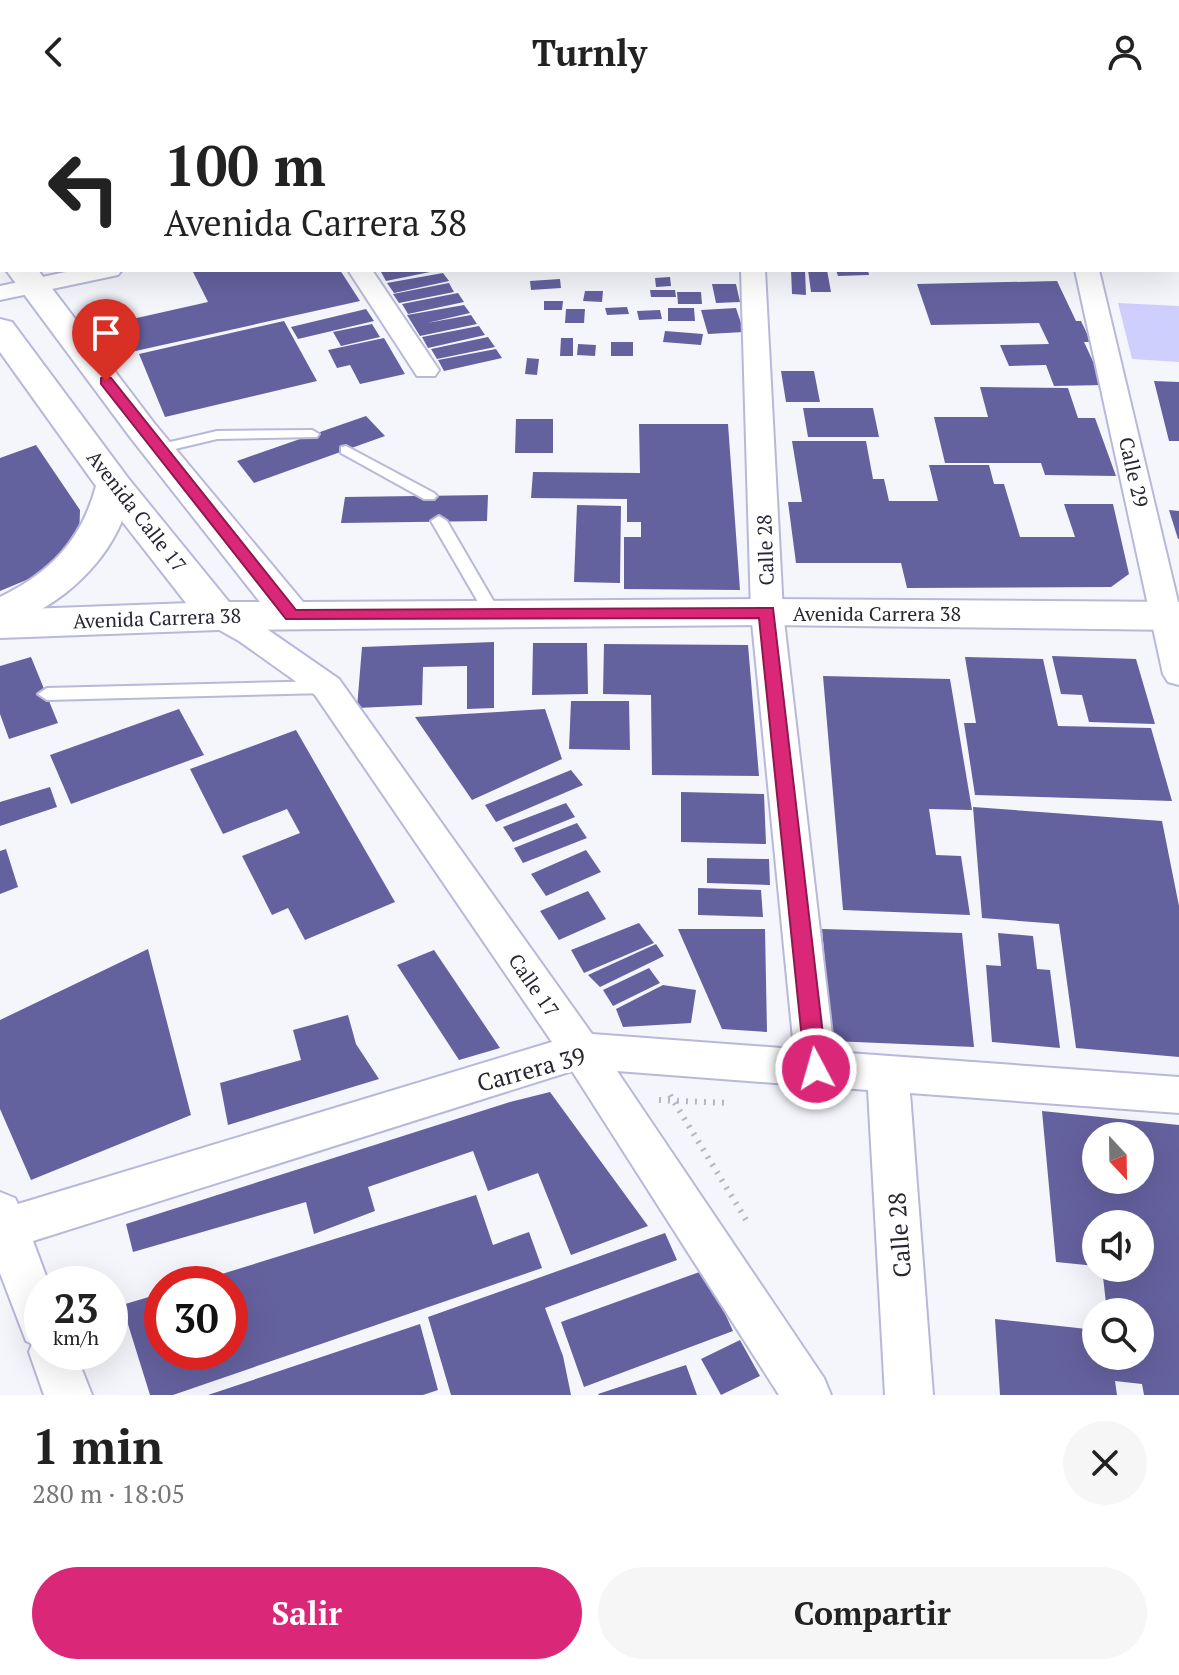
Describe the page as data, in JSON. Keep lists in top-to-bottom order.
{
  "streets": {
    "main road": ["Avenida Calle 17", "Avenida Carrera 38"],
    "street": [
      "Calle 29",
      "Calle 28",
      "Calle 17",
      "Carrera 39"
    ]
  },
  "crossings": [
    ["Calle 29", "Avenida Carrera 38"],
    ["Avenida Calle 17", "Avenida Carrera 38"],
    ["Avenida Calle 17", "Calle 17"],
    ["Calle 28", "Avenida Carrera 38"],
    ["Calle 28", "Carrera 39"],
    ["Avenida Carrera 38", "Calle 17"],
    ["Calle 17", "Carrera 39"]
  ],
  "north": "bottom",
  "page": {
    "header": "Turnly",
    "turn": ["100 m", "Avenida Carrera 38"],
    "speed": "23 km/h",
    "limit": "30",
    "heading": ["1 min", "280 m · 18:05"],
    "buttons": ["Salir", "Compartir"]
  }
}
